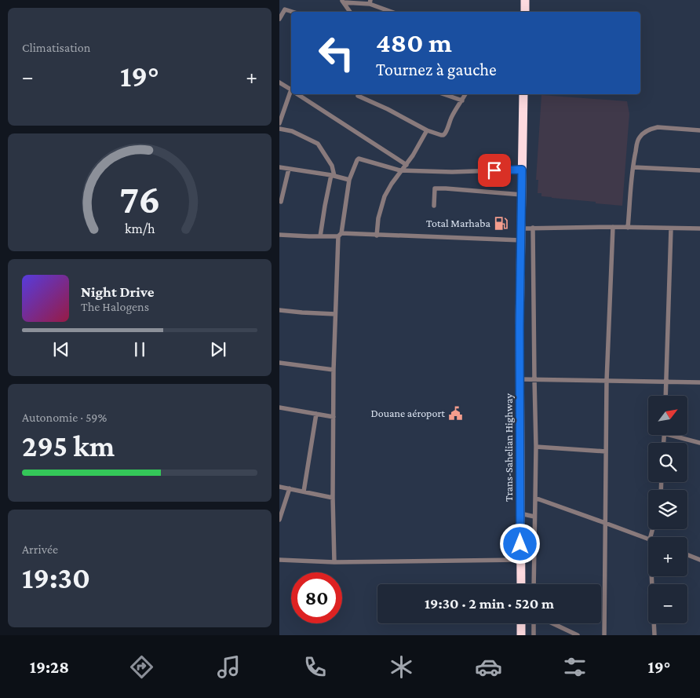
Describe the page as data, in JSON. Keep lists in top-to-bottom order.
{
  "streets": {
    "highway": ["Trans-Sahelian Highway"]
  },
  "places": {
    "fuel station": ["Total Marhaba"],
    "public building": ["Douane aéroport"]
  },
  "north": "top right",
  "page": {
    "tile": [
      "Climatisation",
      ["Autonomie · 59%", "295 km"],
      ["Arrivée", "19:30"]
    ],
    "turn": ["480 m", "Tournez à gauche"],
    "heat": ["−", "19°", "+"],
    "song": ["Night Drive", "The Halogens"],
    "map_buttons": ["+", "−"],
    "limit": "80",
    "trip": "19:30 · 2 min · 520 m",
    "tabs": ["19:28", "19°"],
    "gauge": ["76", "km/h"]
  }
}
